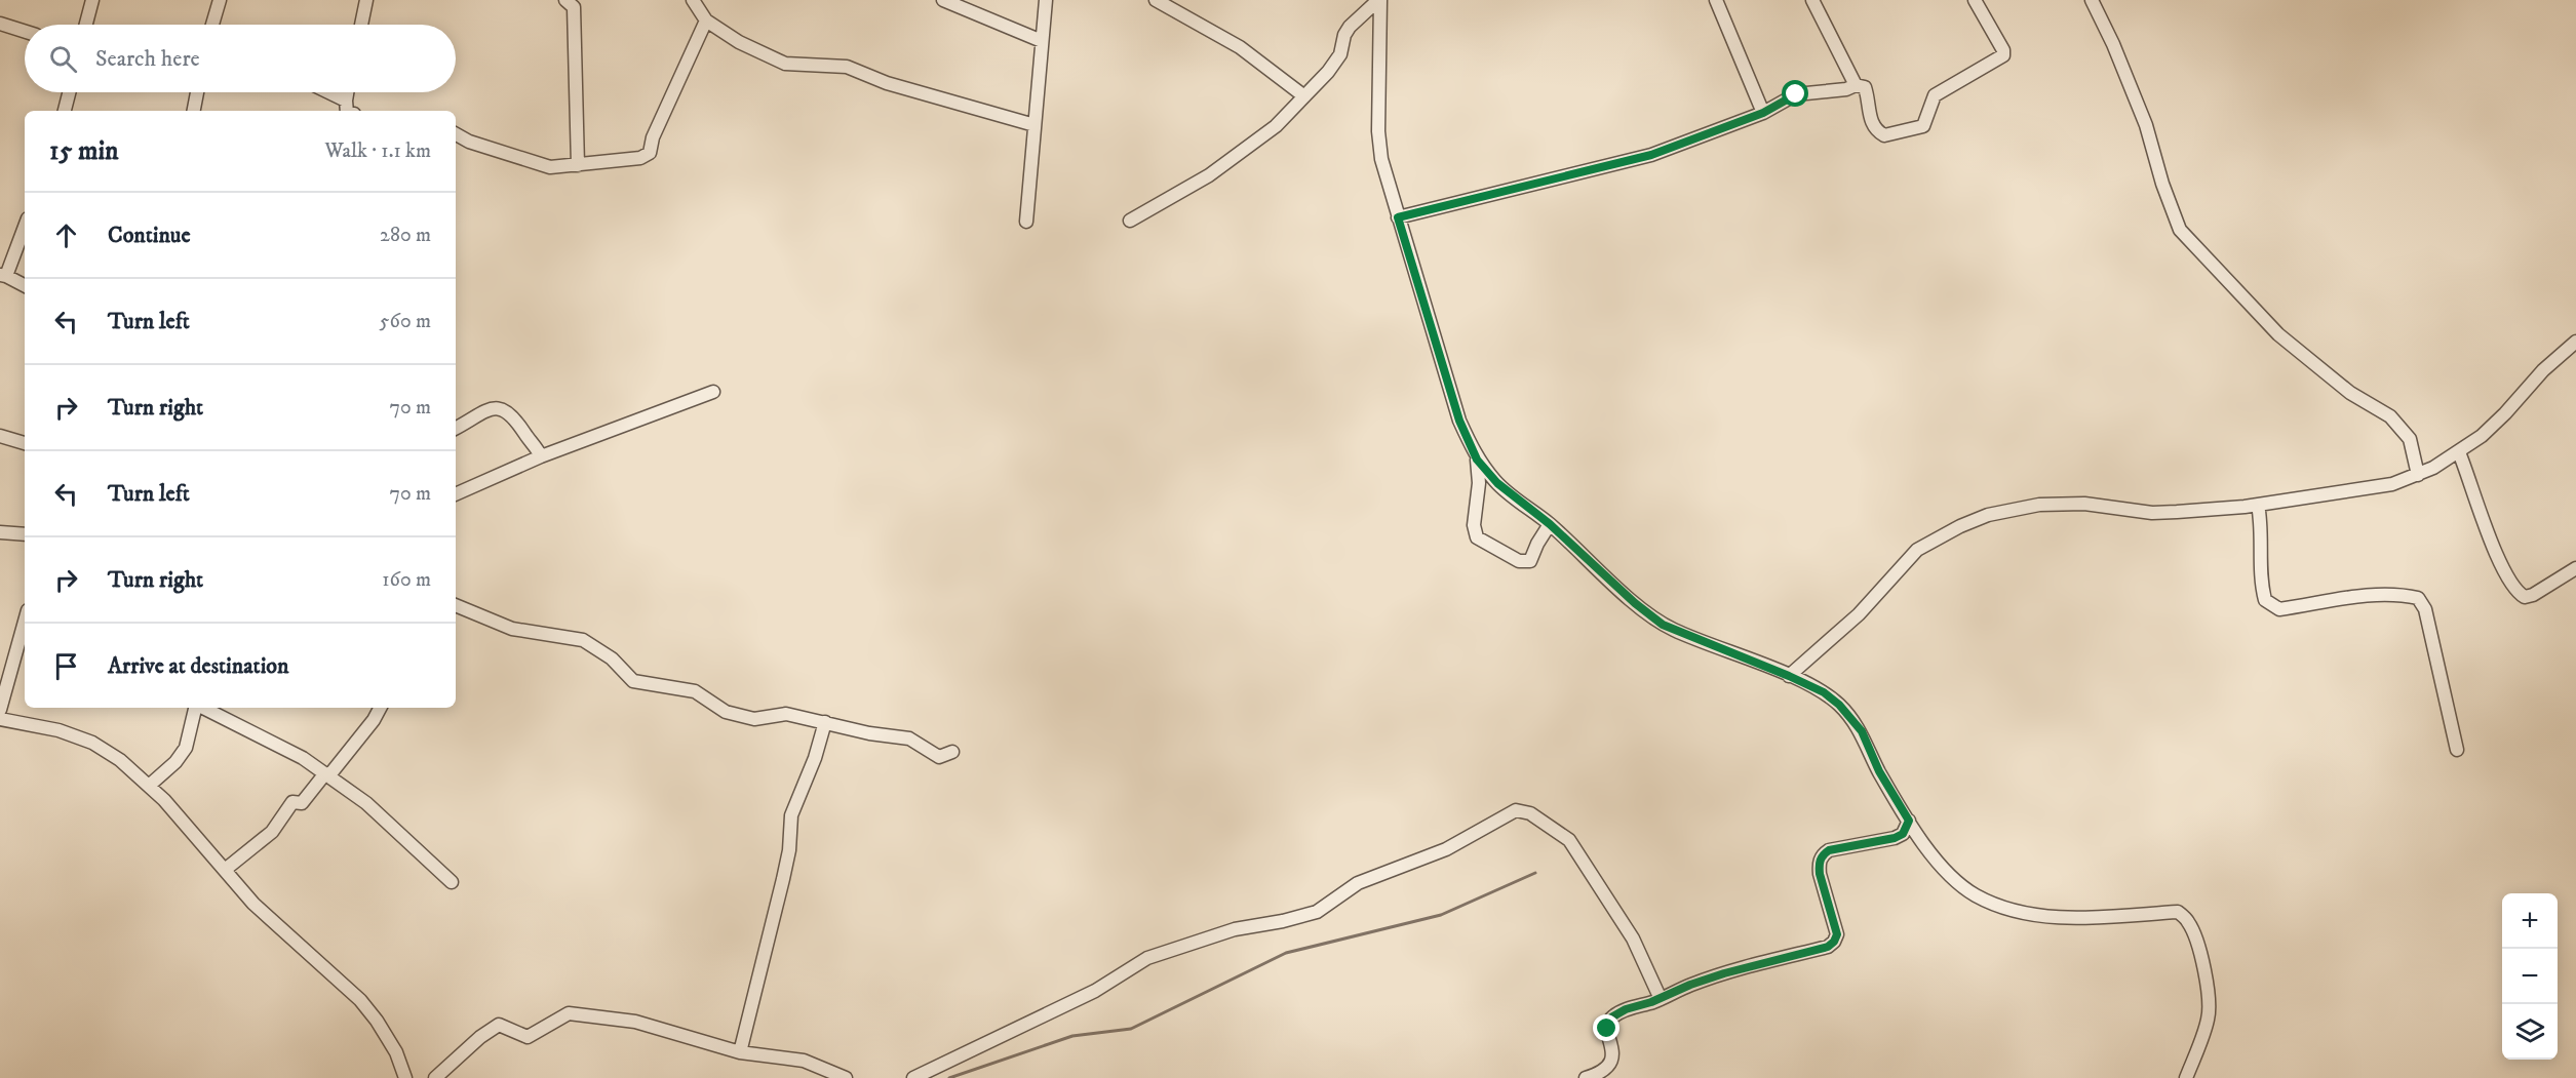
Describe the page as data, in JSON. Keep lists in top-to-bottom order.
{
  "page": {
    "search": "Search here",
    "heading": ["15 min", "Walk · 1.1 km"],
    "list": [
      ["Continue", "280 m"],
      ["Turn left", "560 m"],
      ["Turn right", "70 m"],
      ["Turn left", "70 m"],
      ["Turn right", "160 m"],
      "Arrive at destination"
    ],
    "map_buttons": ["+", "−"]
  }
}
